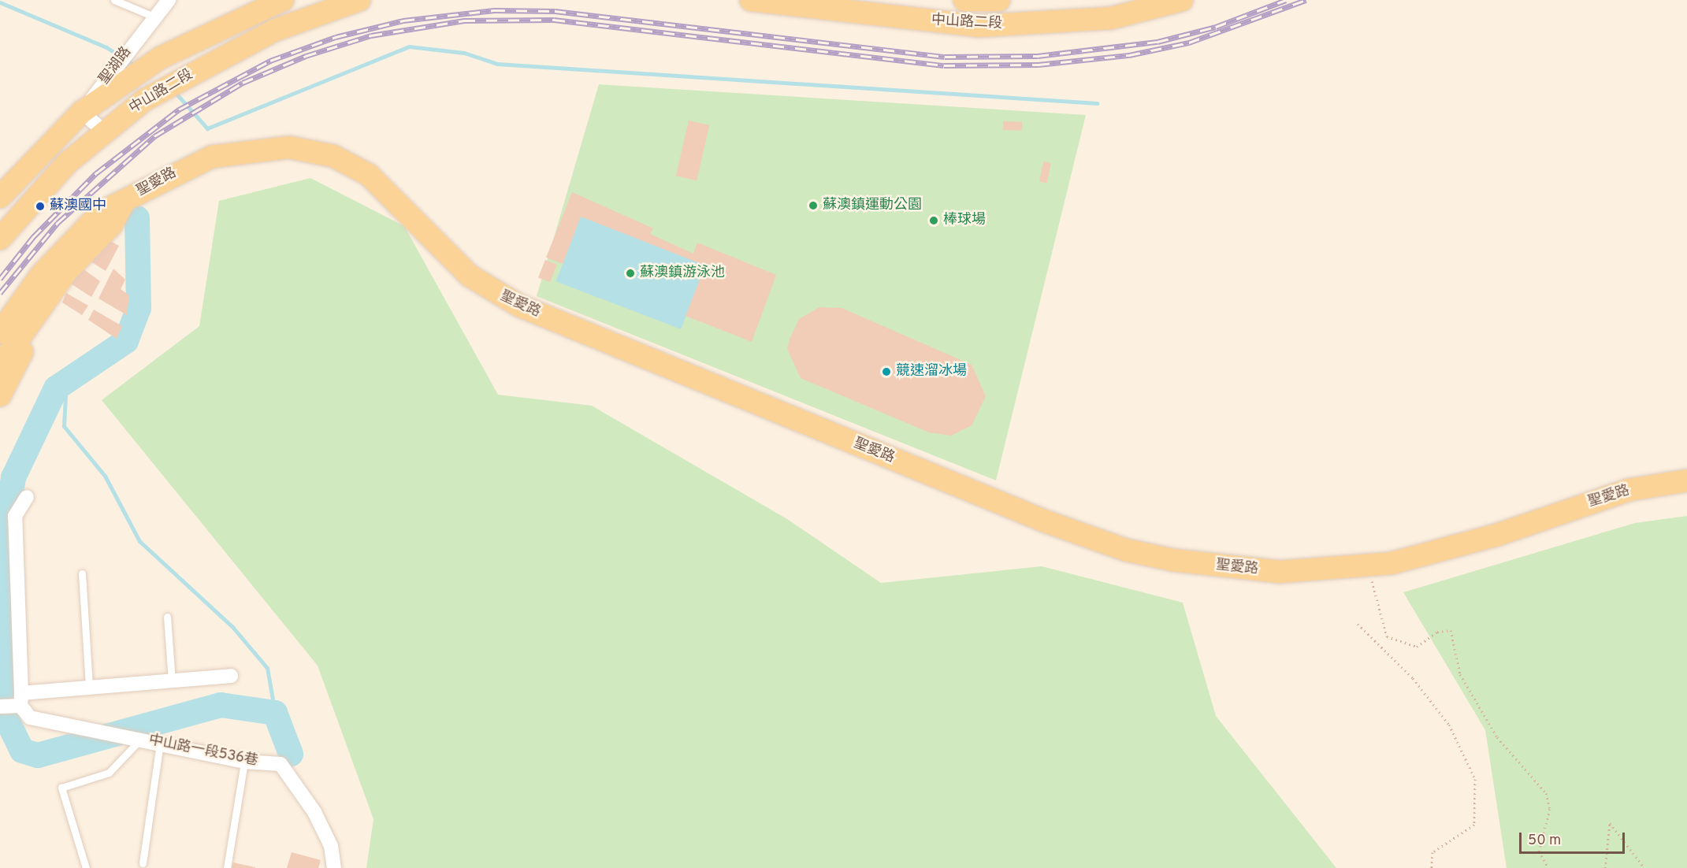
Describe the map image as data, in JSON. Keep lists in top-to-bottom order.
{
  "streets": {
    "main road": ["中山路二段", "聖愛路"],
    "street": ["聖湖路", "中山路一段536巷"]
  },
  "crossings": [
    ["中山路二段", "聖湖路"]
  ],
  "places": [
    "蘇澳鎮運動公園",
    "蘇澳國中",
    "棒球場",
    "蘇澳鎮游泳池",
    "競速溜冰場"
  ],
  "scale_bar": "50 m"
}
